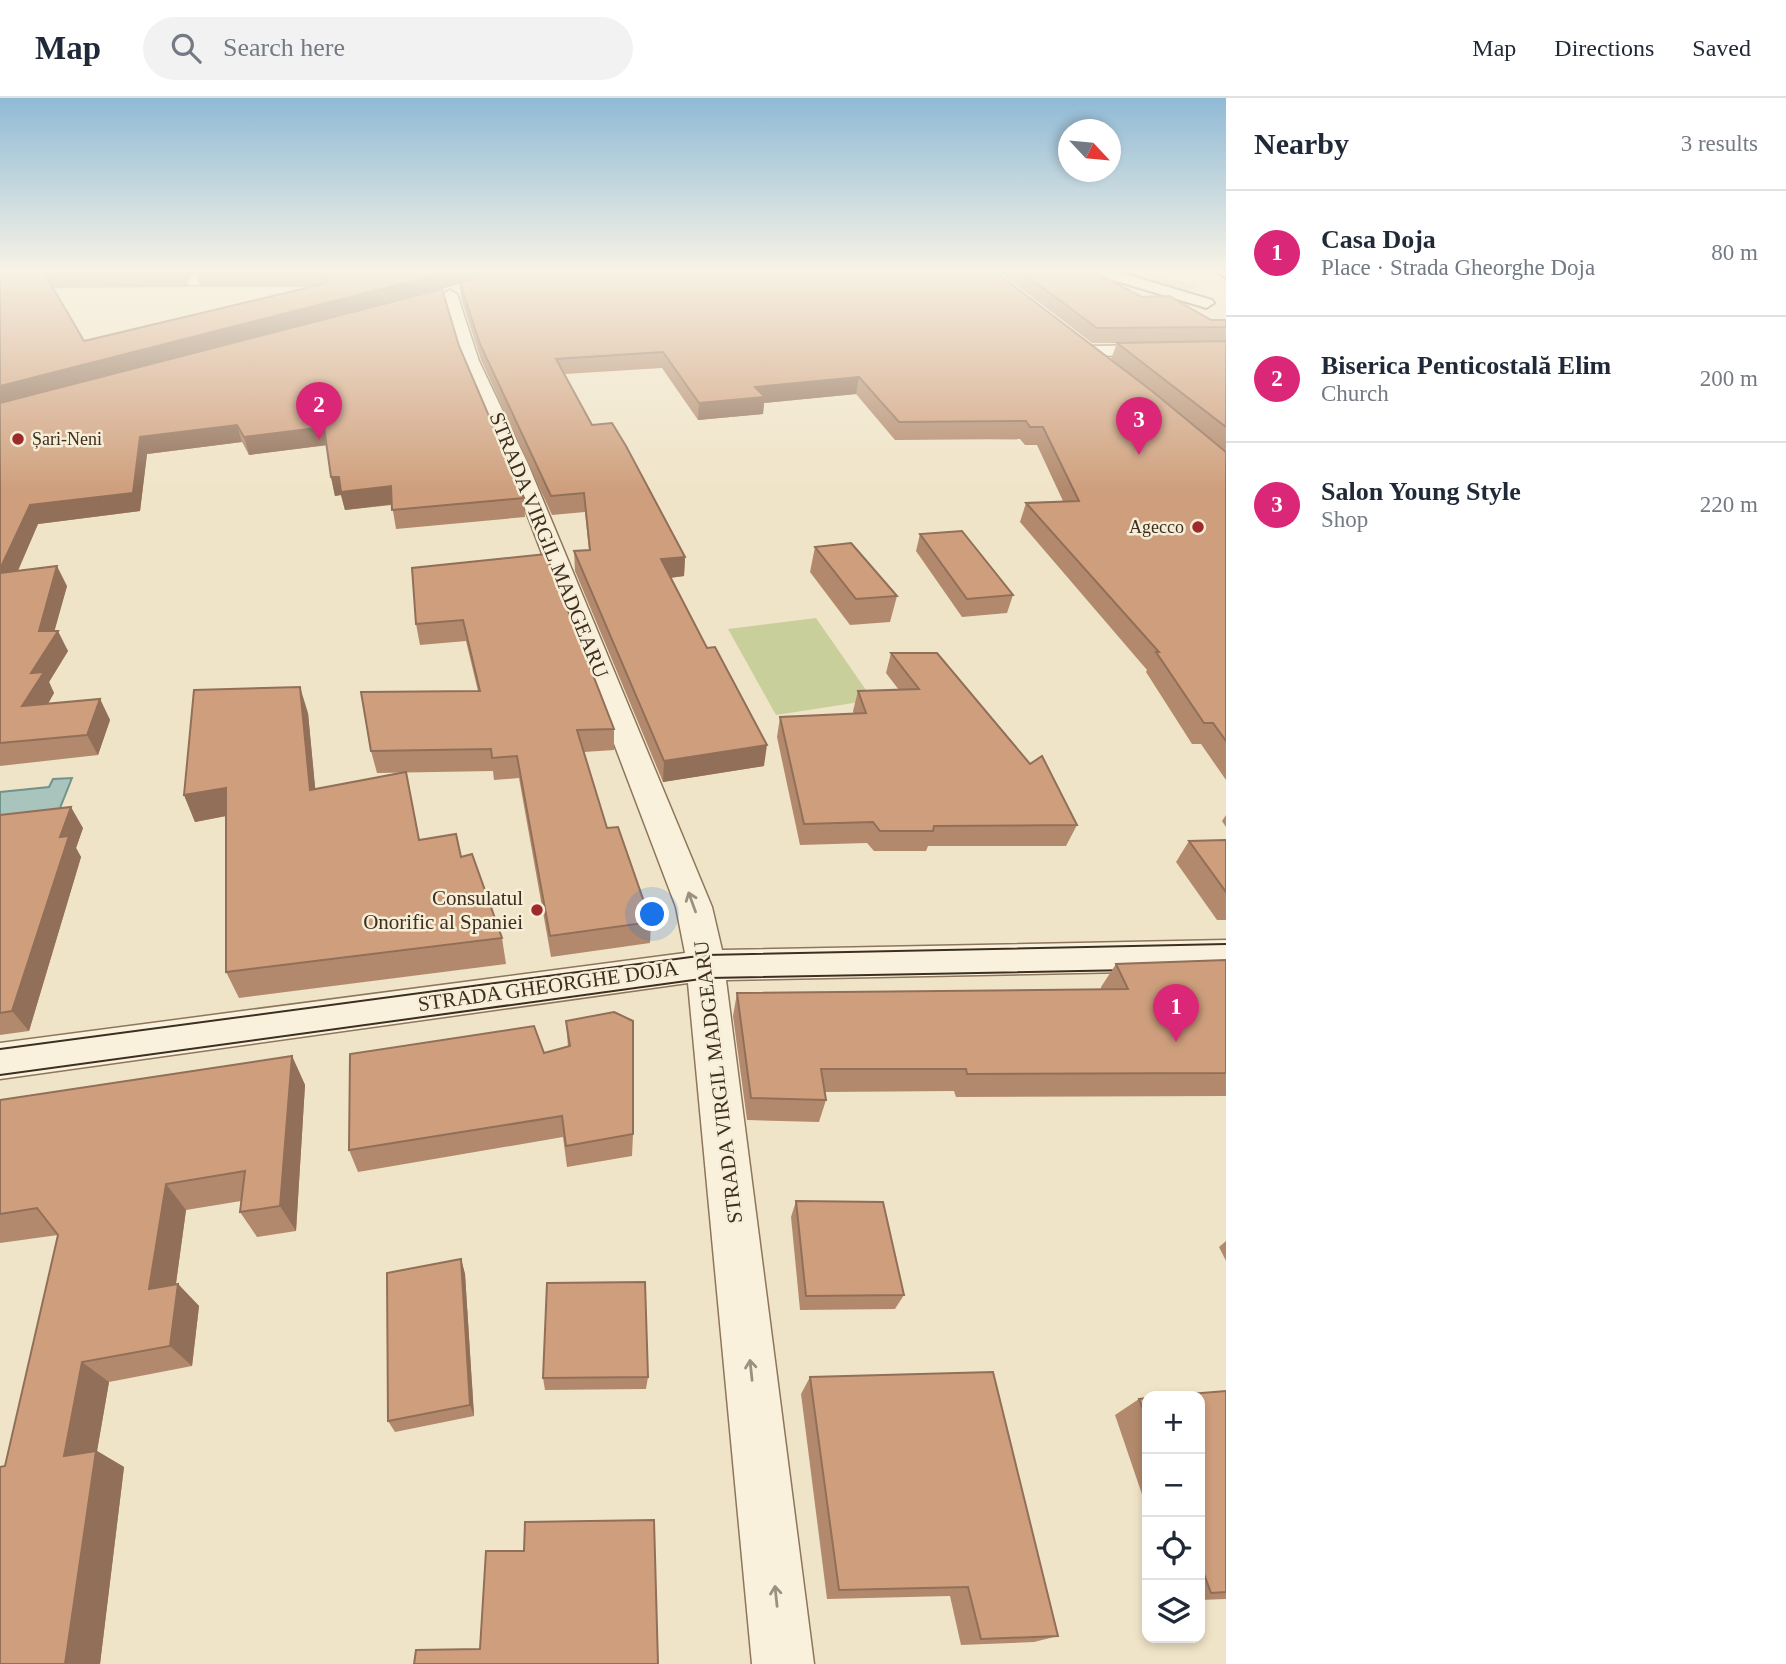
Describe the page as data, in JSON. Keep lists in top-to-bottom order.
{
  "streets": {
    "street": ["STRADA VIRGIL MADGEARU", "STRADA GHEORGHE DOJA"]
  },
  "crossings": [
    ["STRADA VIRGIL MADGEARU", "STRADA GHEORGHE DOJA"]
  ],
  "one_way": ["STRADA VIRGIL MADGEARU"],
  "places": ["Șari-Neni", "Agecco", "Consulatul Onorific al Spaniei"],
  "north": "bottom right",
  "page": {
    "header": "Map",
    "search": "Search here",
    "nav": ["Map", "Directions", "Saved"],
    "heading": ["Nearby", "3 results"],
    "list": [
      {
        "mark": "1",
        "name": "Casa Doja",
        "note": "Place · Strada Gheorghe Doja",
        "value": "80 m"
      },
      {
        "mark": "2",
        "name": "Biserica Penticostală Elim",
        "note": "Church",
        "value": "200 m"
      },
      {
        "mark": "3",
        "name": "Salon Young Style",
        "note": "Shop",
        "value": "220 m"
      }
    ],
    "pins": ["2", "3", "1"],
    "map_buttons": ["+", "−"]
  }
}
